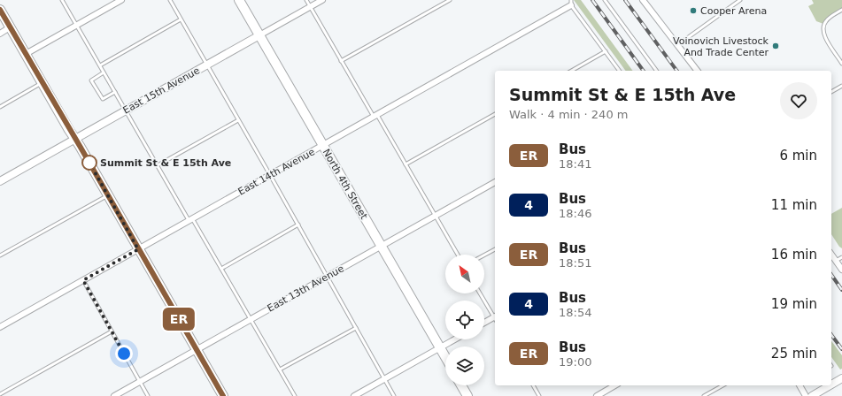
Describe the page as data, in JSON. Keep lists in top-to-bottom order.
{
  "streets": {
    "main road": ["North 4th Street"],
    "street": ["East 15th Avenue", "East 14th Avenue", "East 13th Avenue"]
  },
  "crossings": [
    ["East 15th Avenue", "North 4th Street"],
    ["East 14th Avenue", "North 4th Street"],
    ["North 4th Street", "East 13th Avenue"]
  ],
  "places": ["Cooper Arena", "Voinovich Livestock And Trade Center", "Summit St & E 15th Ave"],
  "lines": ["bus line ER"],
  "north": "top left",
  "page": {
    "on_map": "ER",
    "heading": ["Summit St & E 15th Ave", "Walk · 4 min · 240 m"],
    "list": [
      {
        "mark": "ER",
        "name": "Bus",
        "note": "18:41",
        "value": "6 min"
      },
      {
        "mark": "4",
        "name": "Bus",
        "note": "18:46",
        "value": "11 min"
      },
      {
        "mark": "ER",
        "name": "Bus",
        "note": "18:51",
        "value": "16 min"
      },
      {
        "mark": "4",
        "name": "Bus",
        "note": "18:54",
        "value": "19 min"
      },
      {
        "mark": "ER",
        "name": "Bus",
        "note": "19:00",
        "value": "25 min"
      }
    ]
  }
}
